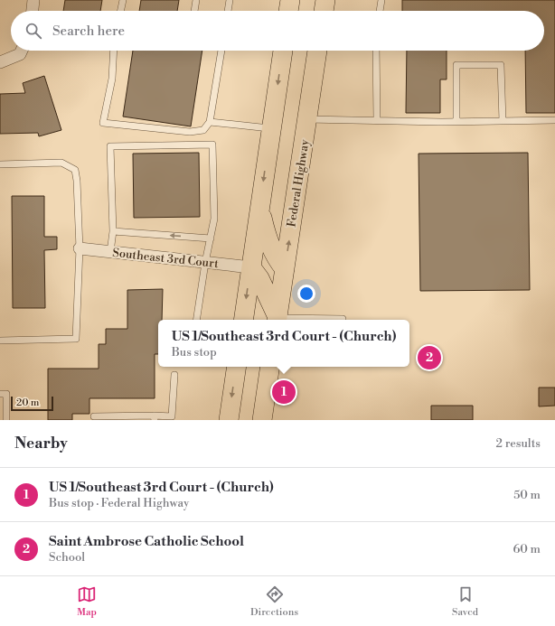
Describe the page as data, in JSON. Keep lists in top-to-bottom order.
{
  "streets": {
    "main road": ["Federal Highway"],
    "street": ["Southeast 3rd Court"]
  },
  "scale_bar": "20 m",
  "page": {
    "search": "Search here",
    "popup": ["US 1/Southeast 3rd Court - (Church)", "Bus stop"],
    "pins": ["2", "1"],
    "scale": "20 m",
    "heading": ["Nearby", "2 results"],
    "list": [
      {
        "mark": "1",
        "name": "US 1/Southeast 3rd Court - (Church)",
        "note": "Bus stop · Federal Highway",
        "value": "50 m"
      },
      {
        "mark": "2",
        "name": "Saint Ambrose Catholic School",
        "note": "School",
        "value": "60 m"
      }
    ],
    "nav": ["Map", "Directions", "Saved"]
  }
}
